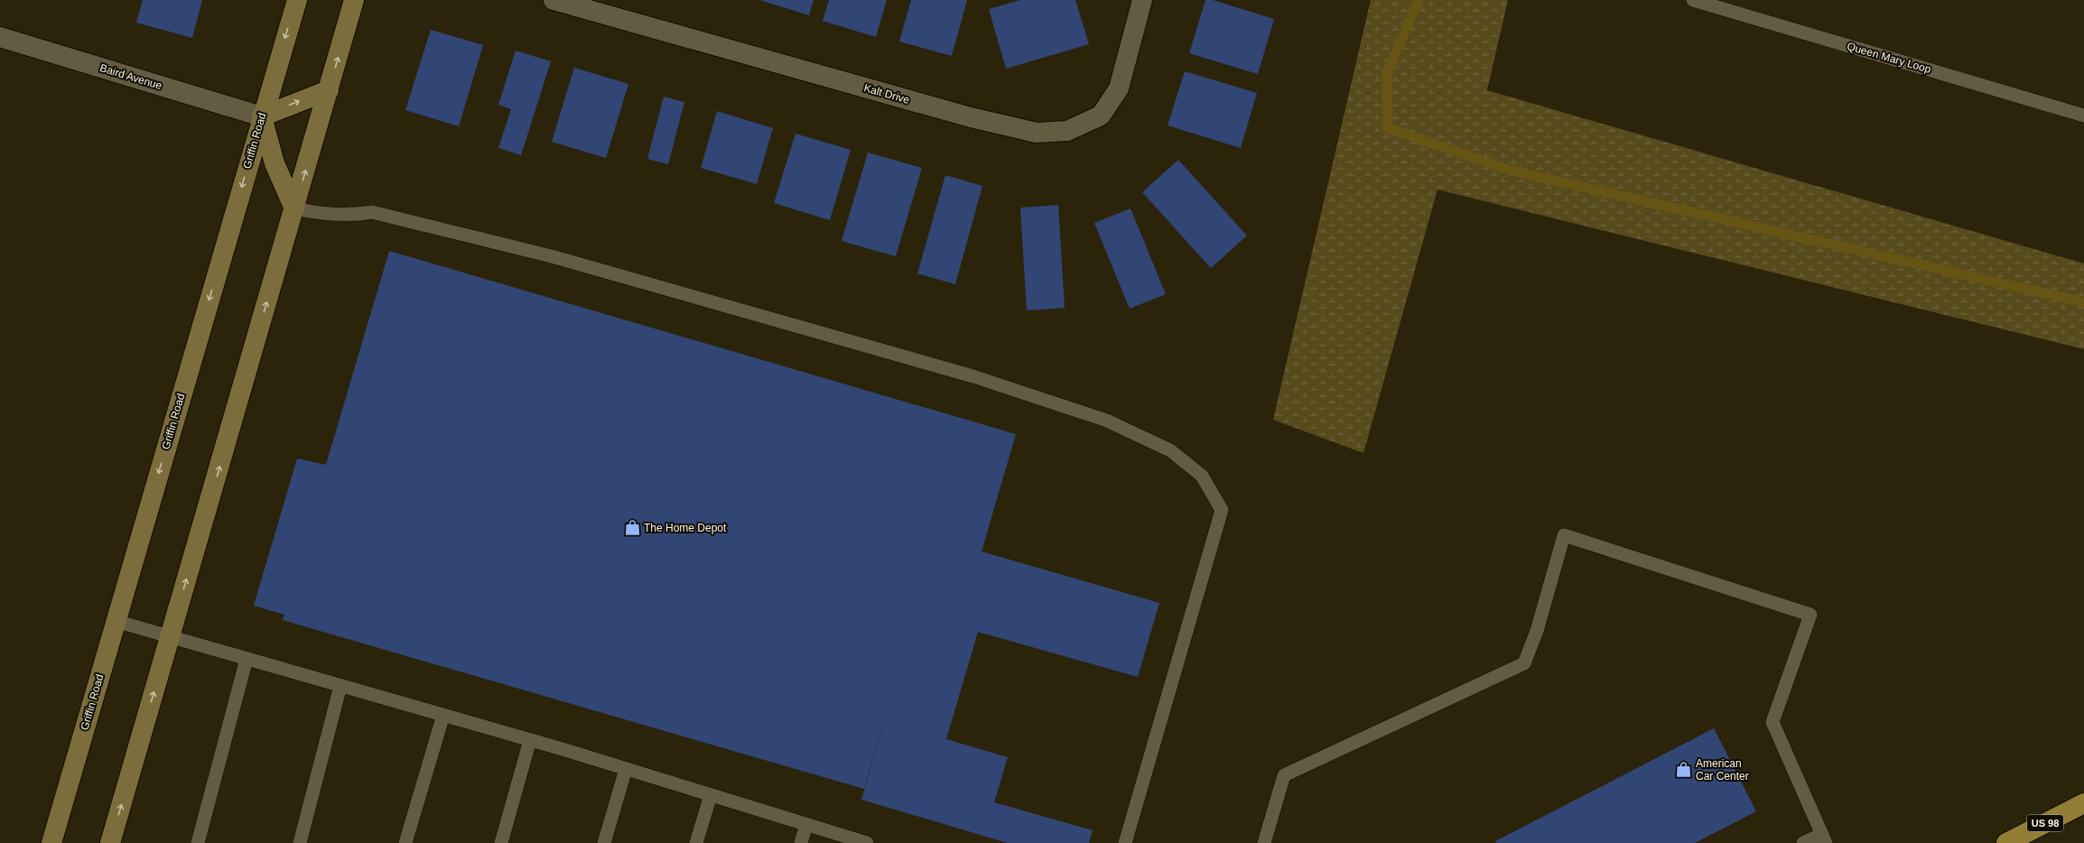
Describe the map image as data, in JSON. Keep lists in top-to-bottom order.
{
  "streets": {
    "main road": ["US 98"],
    "street": ["Baird Avenue", "Kalt Drive", "Griffin Road"],
    "lane": ["Queen Mary Loop"]
  },
  "crossings": [
    ["Baird Avenue", "Griffin Road"]
  ],
  "places": {
    "shop": ["The Home Depot", "American Car Center"]
  }
}
